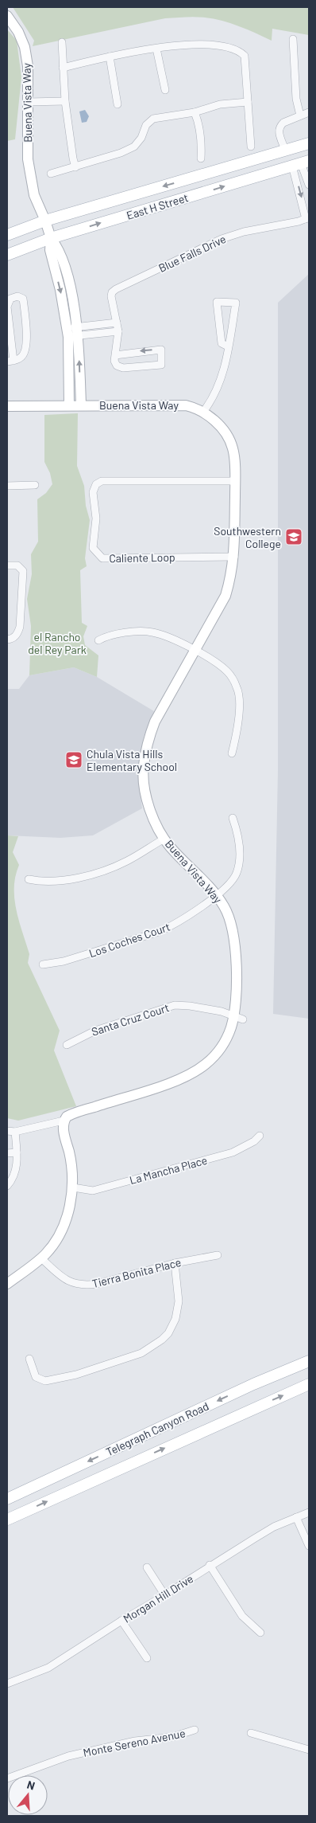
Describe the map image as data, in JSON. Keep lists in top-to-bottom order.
{
  "streets": {
    "main road": ["East H Street", "Telegraph Canyon Road"],
    "street": [
      "Buena Vista Way",
      "Blue Falls Drive",
      "Caliente Loop",
      "Los Coches Court",
      "Santa Cruz Court",
      "La Mancha Place",
      "Tierra Bonita Place",
      "Morgan Hill Drive",
      "Monte Sereno Avenue"
    ]
  },
  "crossings": [
    ["Buena Vista Way", "East H Street"],
    ["Buena Vista Way", "Caliente Loop"],
    ["Buena Vista Way", "Los Coches Court"],
    ["Buena Vista Way", "Santa Cruz Court"],
    ["East H Street", "Blue Falls Drive"]
  ],
  "parks": ["el Rancho del Rey Park"],
  "places": {
    "school or university": ["Southwestern College", "Chula Vista Hills Elementary School"]
  },
  "north": "top"
}
